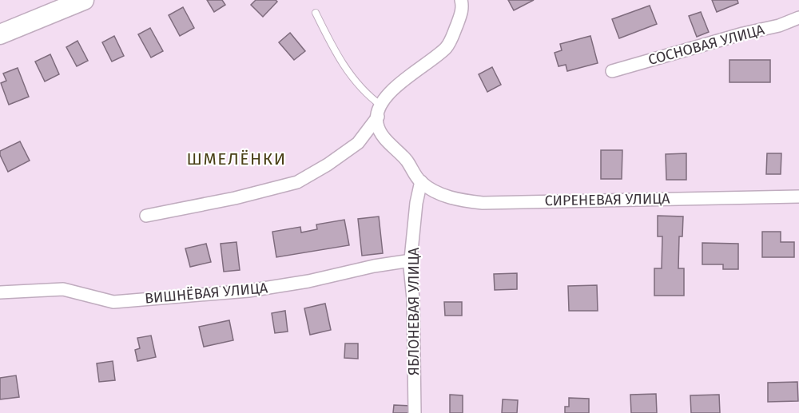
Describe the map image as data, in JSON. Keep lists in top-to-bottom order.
{
  "streets": {
    "street": [
      "СОСНОВАЯ УЛИЦА",
      "СИРЕНЕВАЯ УЛИЦА",
      "ВИШНЁВАЯ УЛИЦА",
      "ЯБЛОНЕВАЯ УЛИЦА"
    ]
  },
  "crossings": [
    ["СИРЕНЕВАЯ УЛИЦА", "ЯБЛОНЕВАЯ УЛИЦА"],
    ["ВИШНЁВАЯ УЛИЦА", "ЯБЛОНЕВАЯ УЛИЦА"]
  ],
  "districts": ["ШМЕЛЁНКИ"]
}
